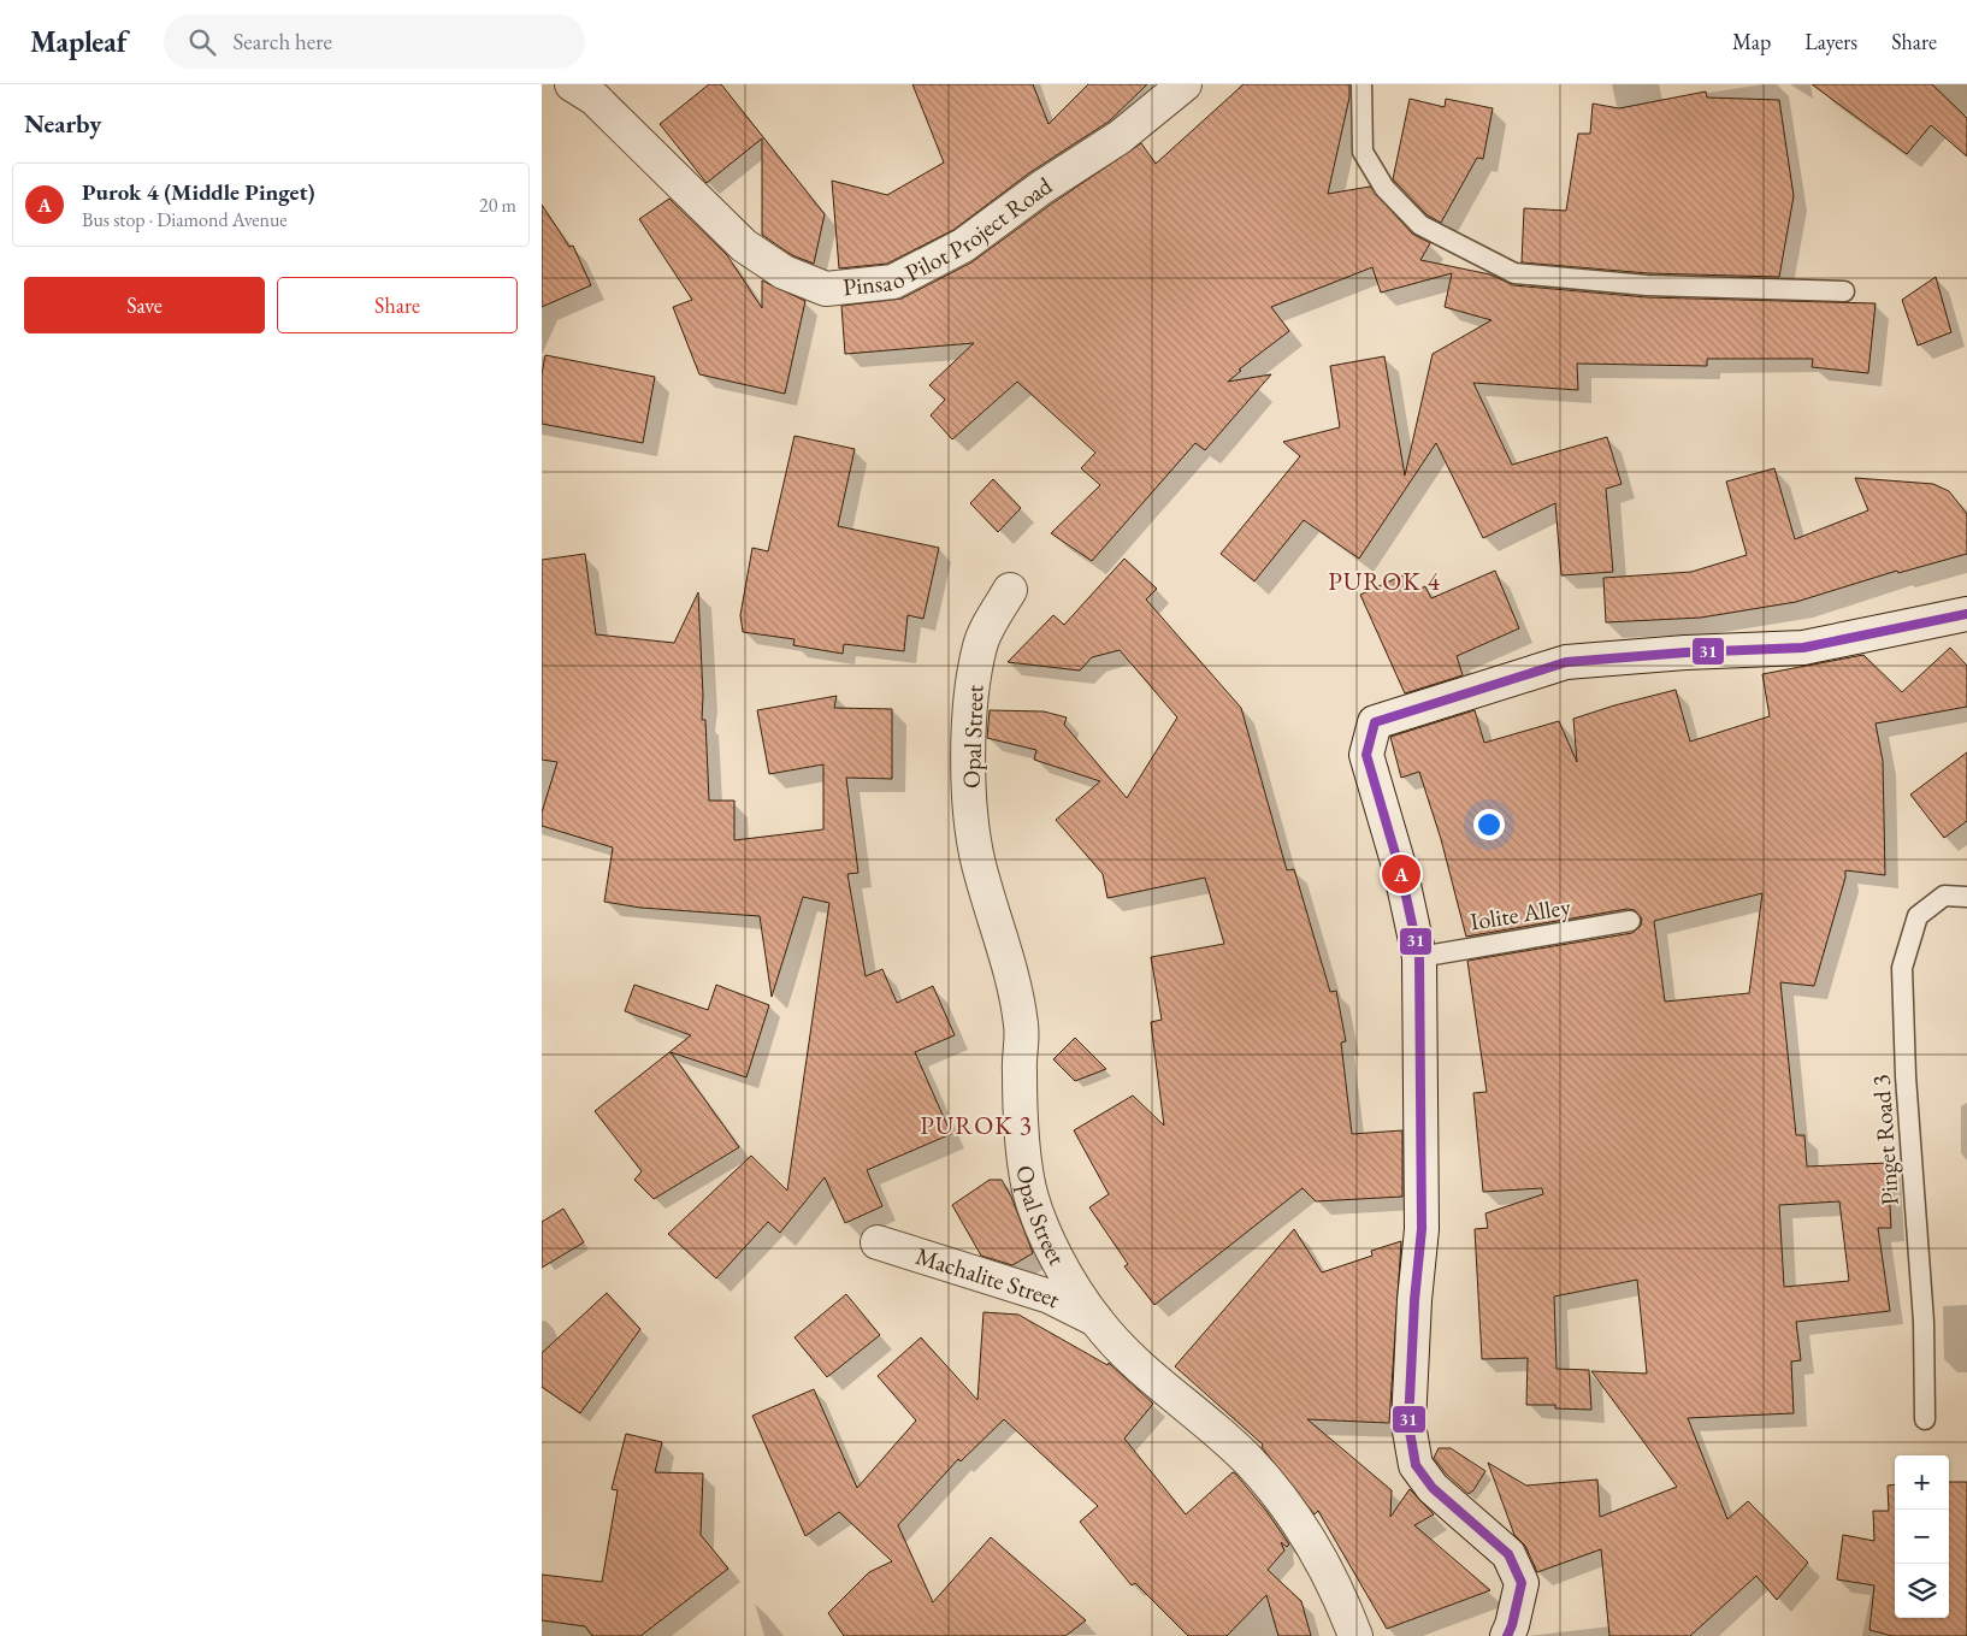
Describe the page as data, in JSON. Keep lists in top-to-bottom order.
{
  "streets": {
    "street": ["Pinsao Pilot Project Road", "Opal Street", "Machalite Street"],
    "lane": ["Iolite Alley", "Pinget Road 3"]
  },
  "crossings": [
    ["Opal Street", "Machalite Street"]
  ],
  "districts": ["PUROK 4", "PUROK 3"],
  "lines": ["transit line 31"],
  "page": {
    "header": "Mapleaf",
    "search": "Search here",
    "nav": ["Map", "Layers", "Share"],
    "heading": "Nearby",
    "list": [
      {
        "mark": "A",
        "name": "Purok 4 (Middle Pinget)",
        "note": "Bus stop · Diamond Avenue",
        "value": "20 m"
      }
    ],
    "buttons": ["Save", "Share"],
    "pins": "A",
    "map_buttons": ["+", "−"]
  }
}
